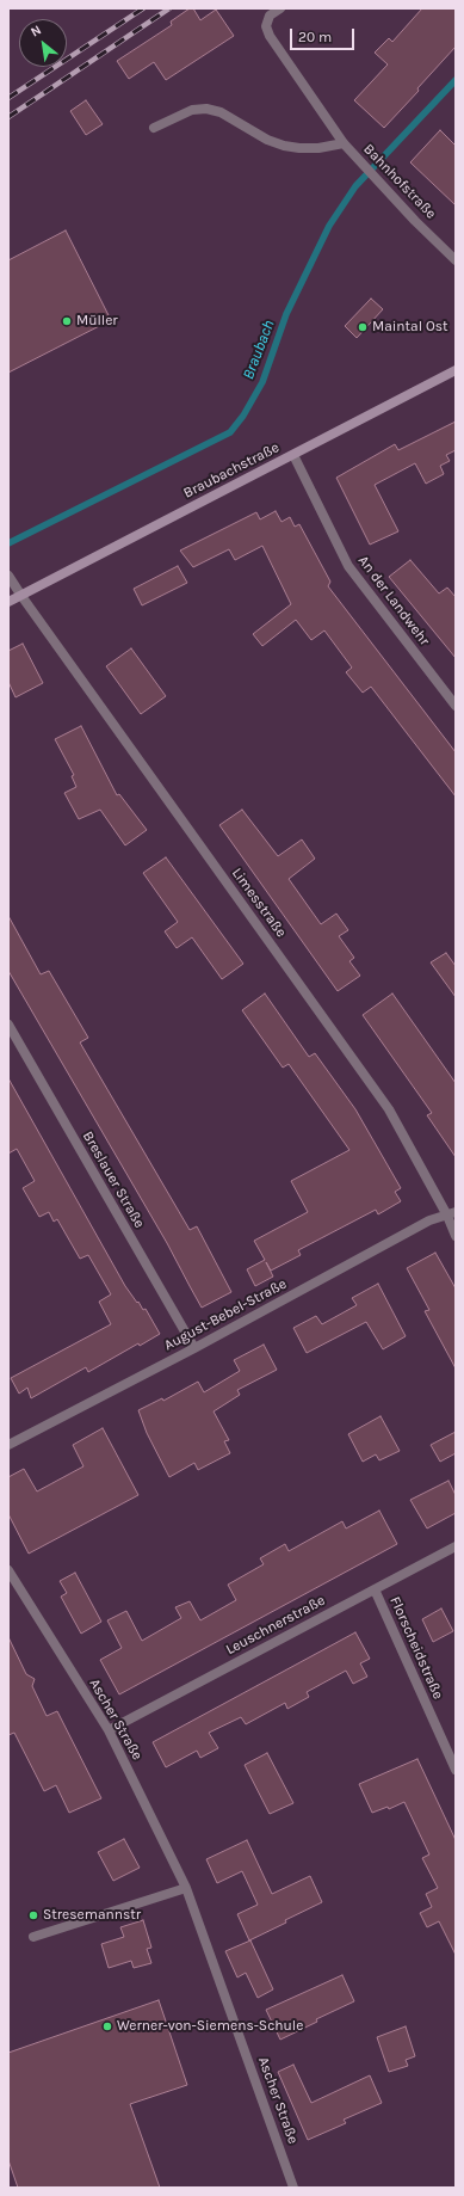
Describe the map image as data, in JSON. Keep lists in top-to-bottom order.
{
  "streets": {
    "street": [
      "Bahnhofstraße",
      "Braubachstraße",
      "An der Landwehr",
      "Limesstraße",
      "Breslauer Straße",
      "August-Bebel-Straße",
      "Leuschnerstraße",
      "Florscheidstraße",
      "Ascher Straße"
    ]
  },
  "crossings": [
    ["Braubachstraße", "An der Landwehr"],
    ["Braubachstraße", "Limesstraße"],
    ["Limesstraße", "August-Bebel-Straße"],
    ["Breslauer Straße", "August-Bebel-Straße"],
    ["Leuschnerstraße", "Florscheidstraße"],
    ["Leuschnerstraße", "Ascher Straße"]
  ],
  "water": ["Braubach"],
  "places": [
    "Müller",
    "Maintal Ost",
    "Stresemannstr",
    "Werner-von-Siemens-Schule"
  ],
  "scale_bar": "20 m",
  "north": "top left"
}
